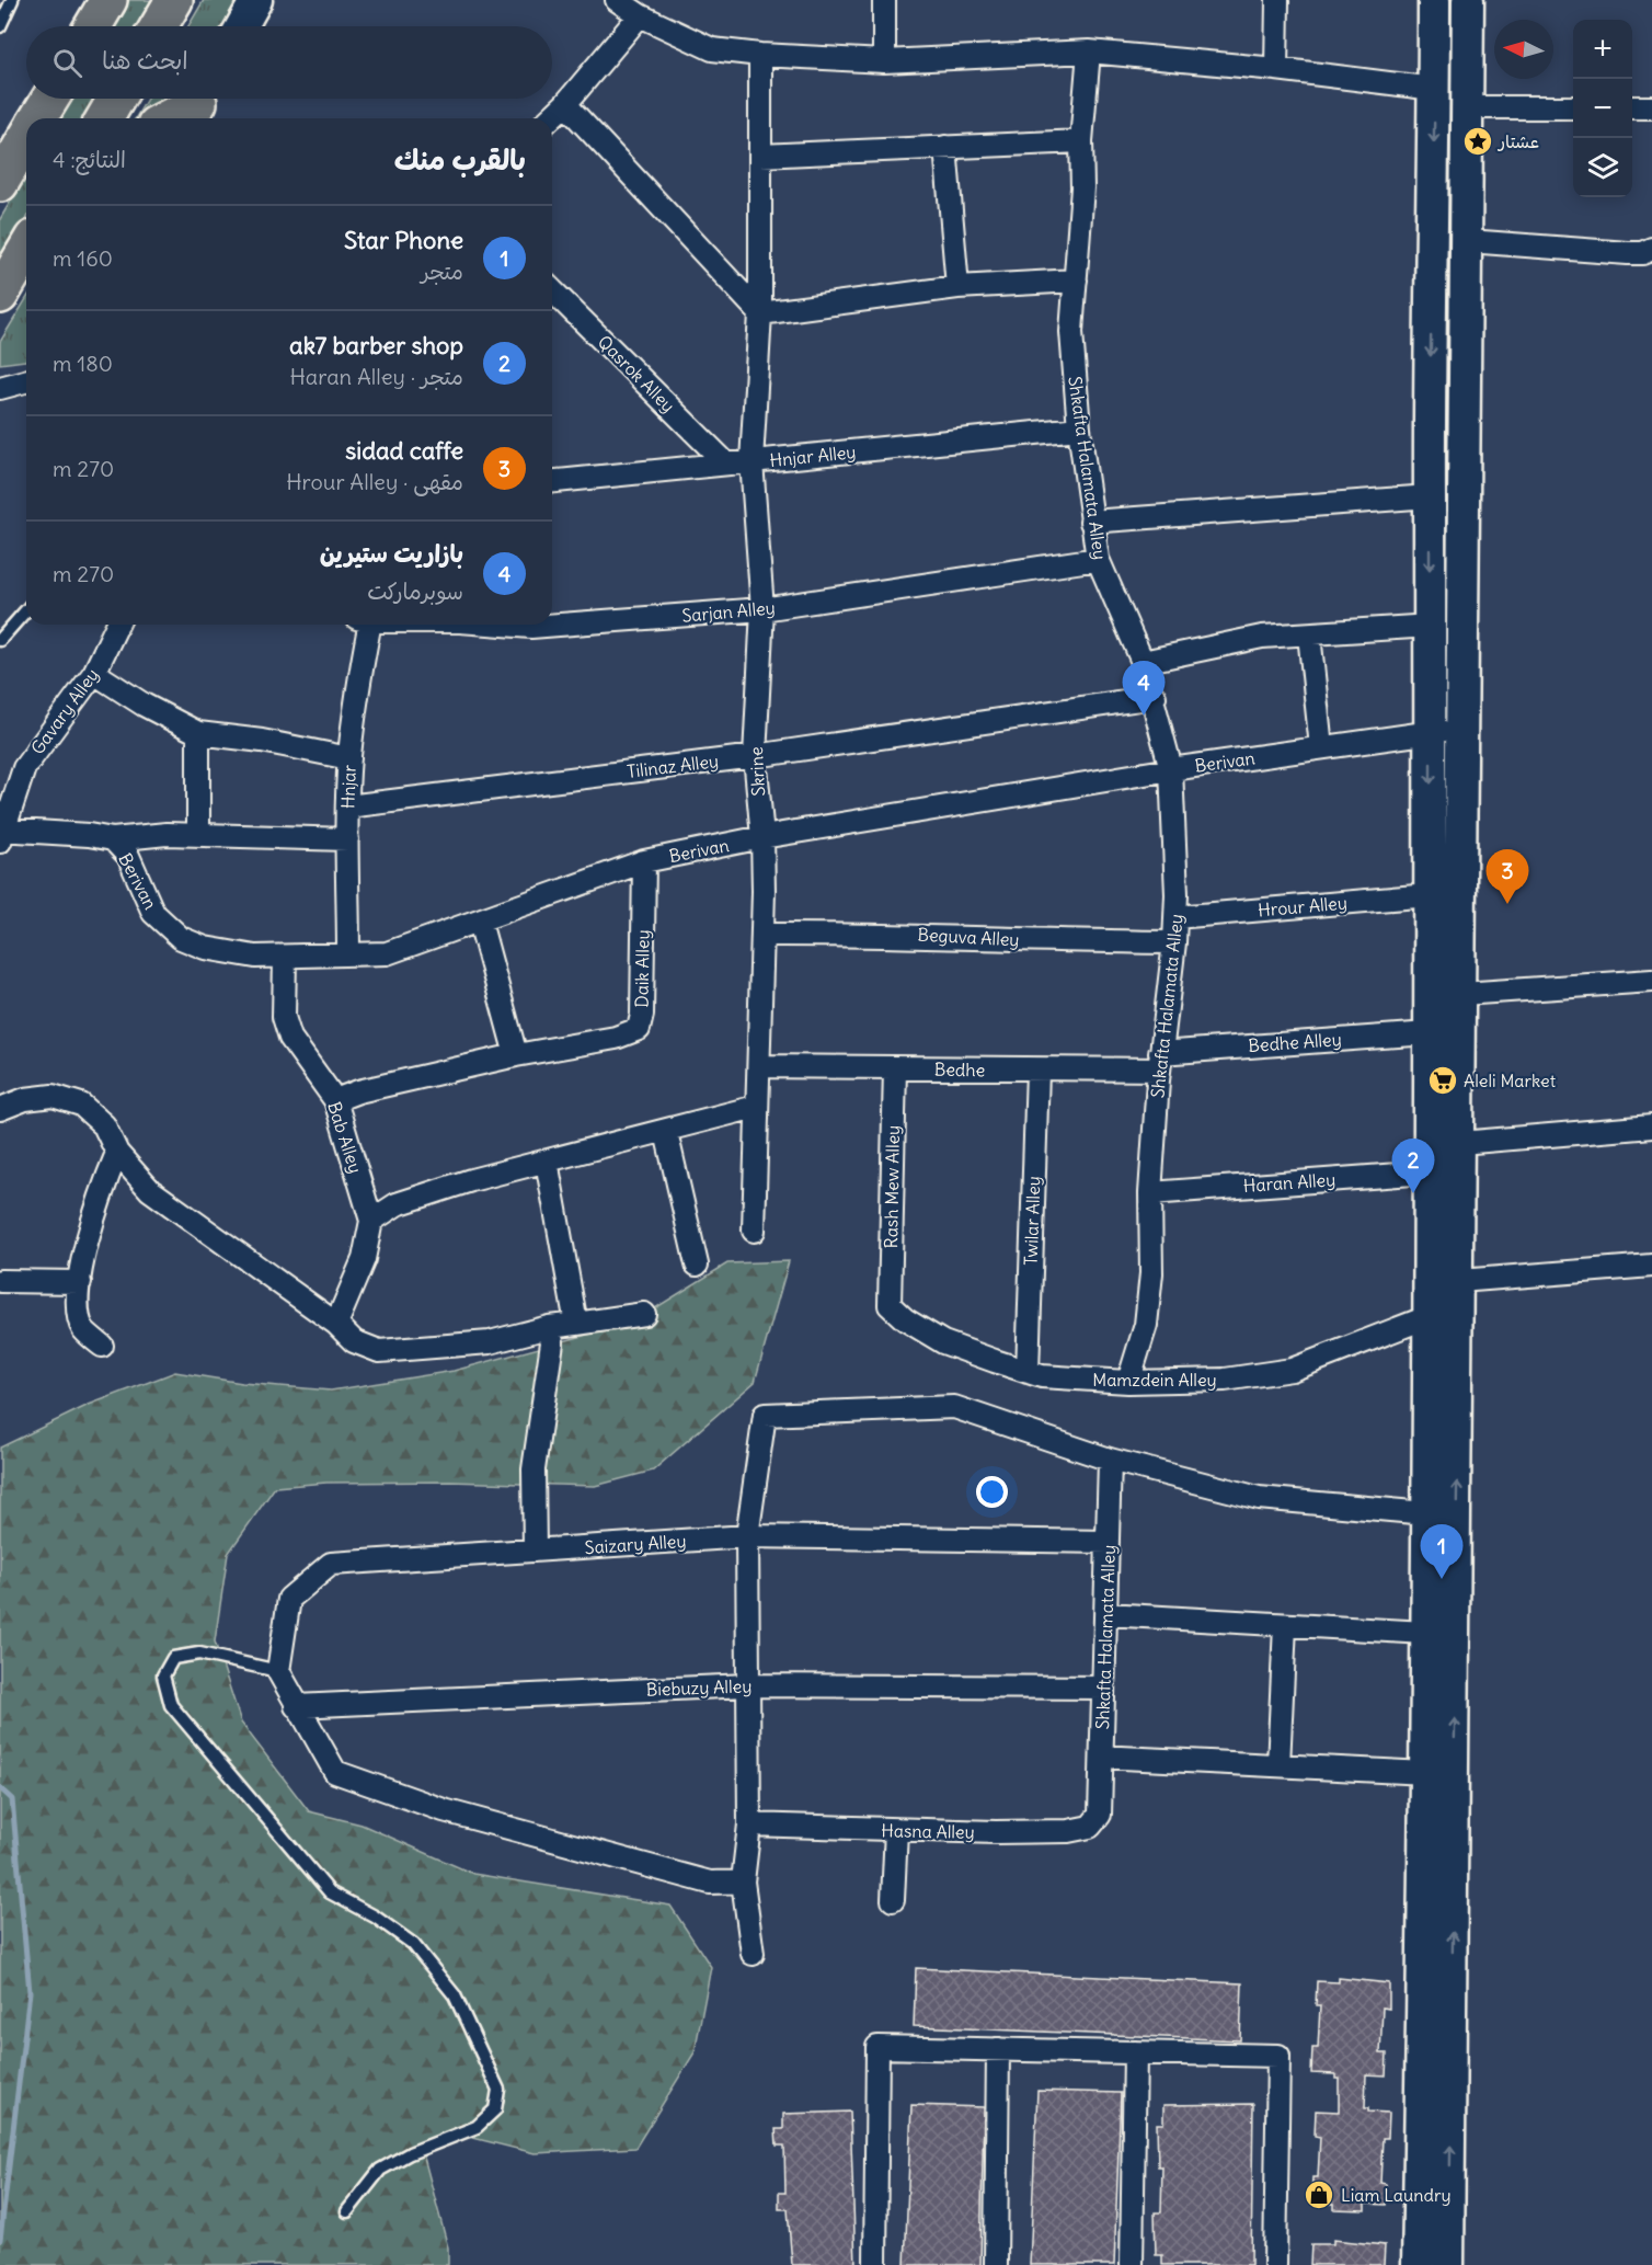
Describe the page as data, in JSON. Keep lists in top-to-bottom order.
{
  "streets": {
    "street": [
      "Qasrok Alley",
      "Hnjar Alley",
      "Shkafta Halamata Alley",
      "Sarjan Alley",
      "Gavary Alley",
      "Berivan",
      "Tilinaz Alley",
      "Skrine",
      "Hnjar",
      "Hrour Alley",
      "Beguva Alley",
      "Daik Alley",
      "Bedhe Alley",
      "Bedhe",
      "Bab Alley",
      "Haran Alley",
      "Rash Mew Alley",
      "Twilar Alley",
      "Mamzdein Alley",
      "Saizary Alley",
      "Biebuzy Alley",
      "Hasna Alley"
    ]
  },
  "crossings": [
    ["Qasrok Alley", "Hnjar Alley"],
    ["Hnjar Alley", "Shkafta Halamata Alley"],
    ["Hnjar Alley", "Skrine"],
    ["Shkafta Halamata Alley", "Sarjan Alley"],
    ["Shkafta Halamata Alley", "Berivan"],
    ["Shkafta Halamata Alley", "Tilinaz Alley"],
    ["Shkafta Halamata Alley", "Hrour Alley"],
    ["Shkafta Halamata Alley", "Beguva Alley"],
    ["Shkafta Halamata Alley", "Bedhe Alley"],
    ["Shkafta Halamata Alley", "Bedhe"],
    ["Shkafta Halamata Alley", "Haran Alley"],
    ["Shkafta Halamata Alley", "Mamzdein Alley"],
    ["Shkafta Halamata Alley", "Saizary Alley"],
    ["Shkafta Halamata Alley", "Biebuzy Alley"],
    ["Shkafta Halamata Alley", "Hasna Alley"],
    ["Sarjan Alley", "Skrine"],
    ["Gavary Alley", "Berivan"],
    ["Berivan", "Skrine"],
    ["Berivan", "Hnjar"],
    ["Berivan", "Daik Alley"],
    ["Berivan", "Bab Alley"],
    ["Tilinaz Alley", "Skrine"],
    ["Tilinaz Alley", "Hnjar"],
    ["Skrine", "Beguva Alley"],
    ["Skrine", "Bedhe"],
    ["Daik Alley", "Bab Alley"],
    ["Bedhe Alley", "Bedhe"],
    ["Bedhe", "Rash Mew Alley"],
    ["Bedhe", "Twilar Alley"],
    ["Rash Mew Alley", "Mamzdein Alley"],
    ["Twilar Alley", "Mamzdein Alley"]
  ],
  "places": {
    "place": ["عشتار"],
    "supermarket": ["Aleli Market"],
    "shop": ["Liam Laundry"]
  },
  "north": "left",
  "page": {
    "map_buttons": ["+", "−"],
    "search": "ابحث هنا",
    "heading": ["بالقرب منك", "النتائج: 4"],
    "list": [
      {
        "mark": "1",
        "name": "Star Phone",
        "note": "متجر",
        "value": "160 m"
      },
      {
        "mark": "2",
        "name": "ak7 barber shop",
        "note": "متجر · Haran Alley",
        "value": "180 m"
      },
      {
        "mark": "3",
        "name": "sidad caffe",
        "note": "مقهى · Hrour Alley",
        "value": "270 m"
      },
      {
        "mark": "4",
        "name": "بازاريت ستيرين",
        "note": "سوبرماركت",
        "value": "270 m"
      }
    ],
    "pins": [
      "4",
      "3",
      "2",
      "1"
    ]
  }
}
